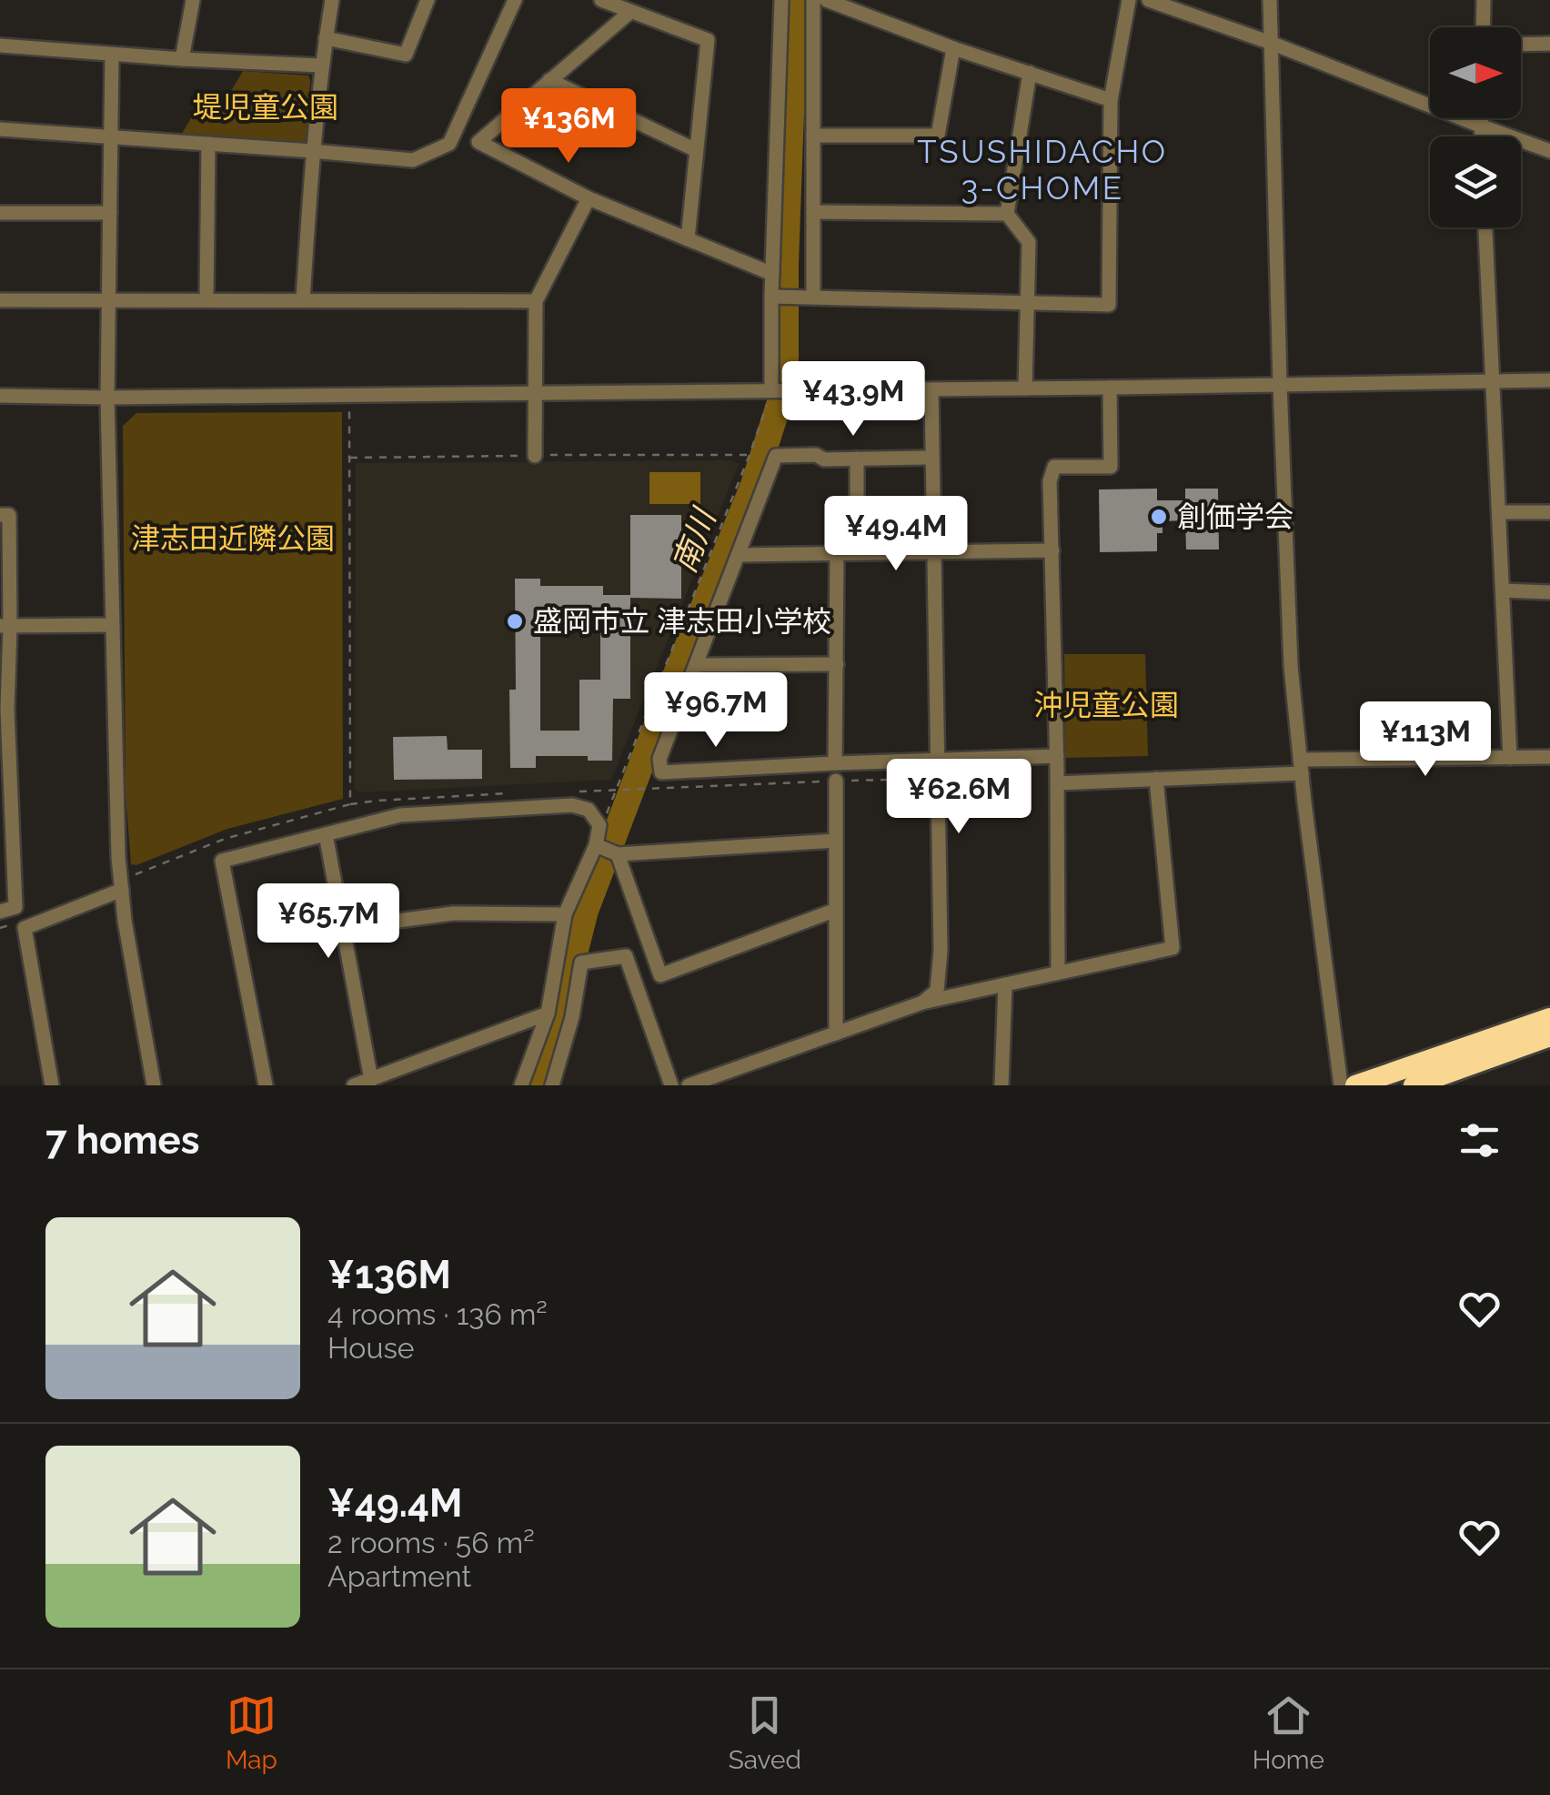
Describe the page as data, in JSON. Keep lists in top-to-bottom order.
{
  "districts": ["TSUSHIDACHO 3-CHOME"],
  "water": ["南川"],
  "parks": ["堤児童公園", "津志田近隣公園", "沖児童公園"],
  "places": ["創価学会", "盛岡市立 津志田小学校"],
  "north": "right",
  "page": {
    "price": [
      "¥136M",
      "¥43.9M",
      "¥49.4M",
      "¥96.7M",
      "¥113M",
      "¥62.6M",
      "¥65.7M"
    ],
    "heading": "7 homes",
    "list": [
      {
        "name": "¥136M",
        "note": "4 rooms · 136 m² · House"
      },
      {
        "name": "¥49.4M",
        "note": "2 rooms · 56 m² · Apartment"
      }
    ],
    "tabs": ["Map", "Saved", "Home"]
  }
}
